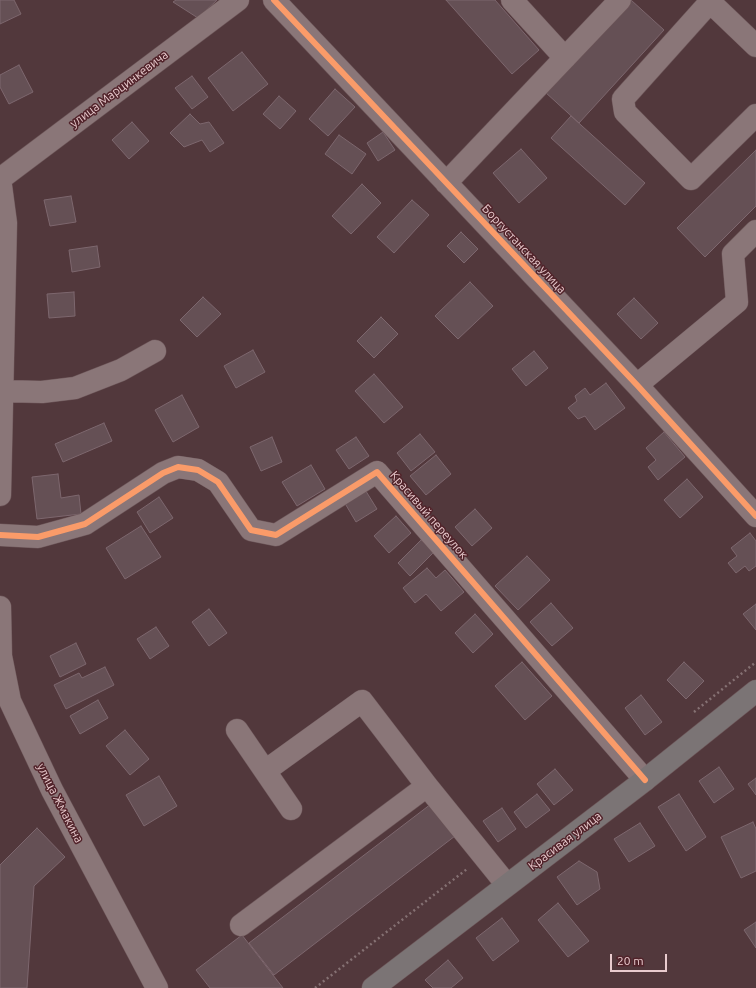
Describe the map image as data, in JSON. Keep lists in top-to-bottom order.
{
  "streets": {
    "main road": ["Красивая улица"],
    "street": [
      "улица Марцинкевича",
      "Боргустанская улица",
      "Красивый переулок",
      "улица Жмакина"
    ]
  },
  "crossings": [
    ["Красивый переулок", "Красивая улица"]
  ],
  "scale_bar": "20 m"
}
